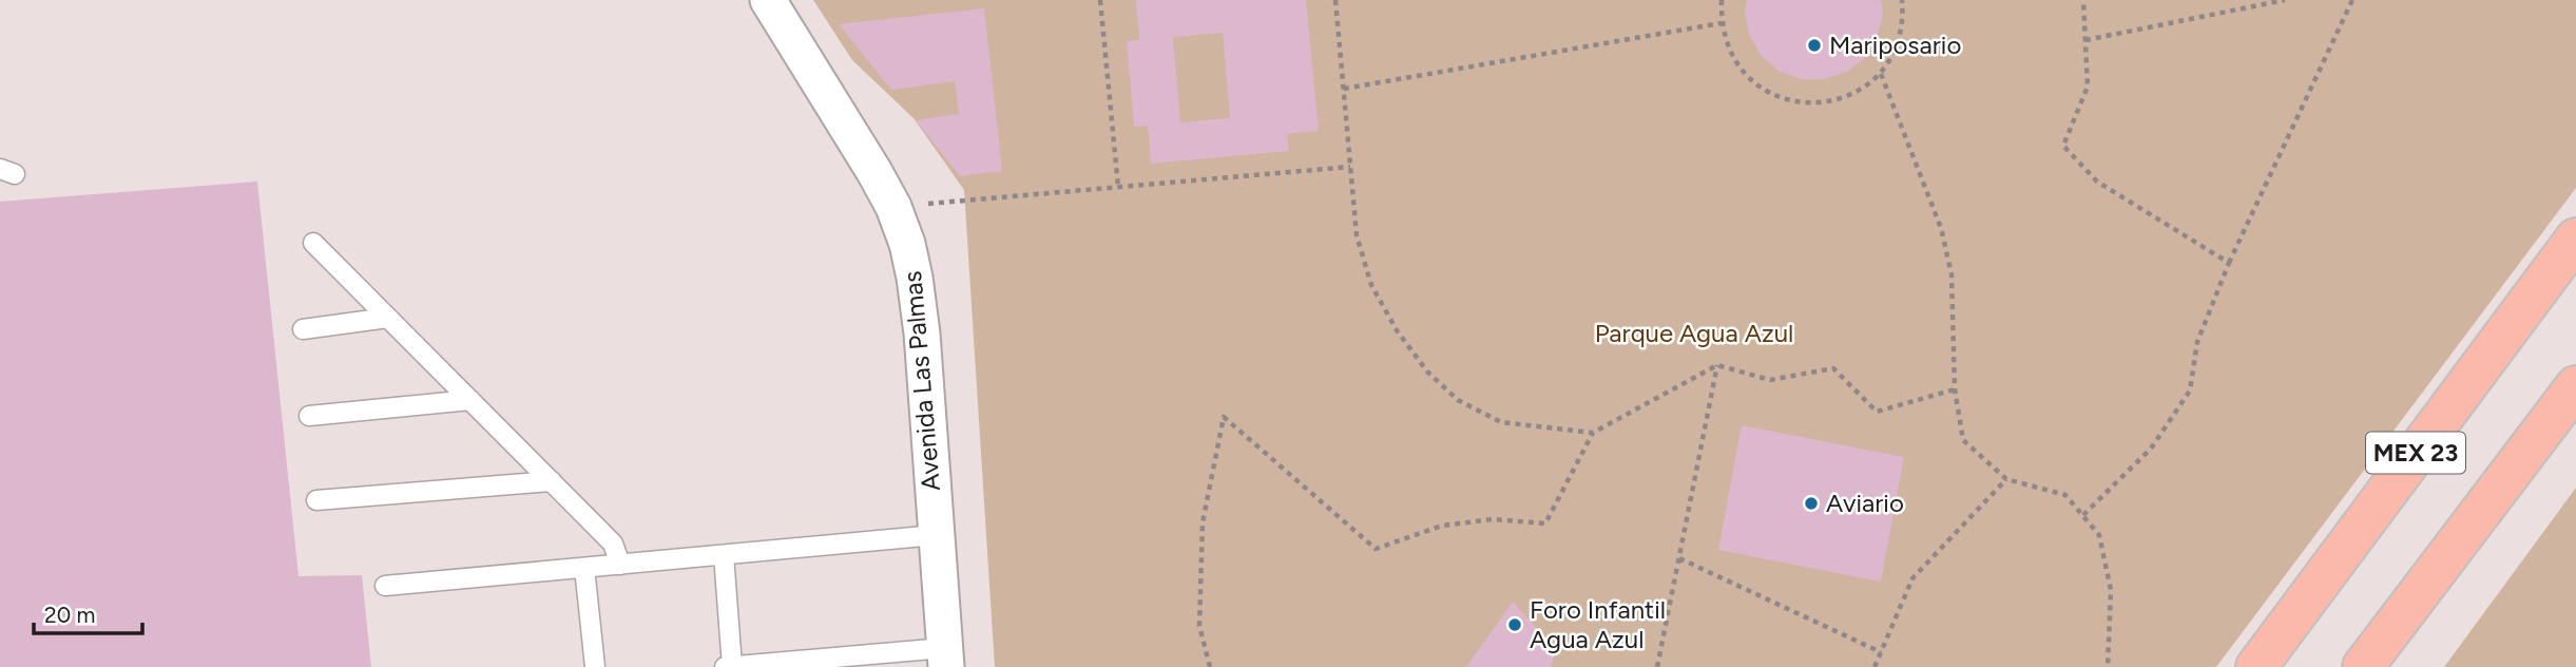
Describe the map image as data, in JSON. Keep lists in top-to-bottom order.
{
  "streets": {
    "main road": ["MEX 23"],
    "street": ["Avenida Las Palmas"]
  },
  "parks": ["Parque Agua Azul"],
  "places": ["Mariposario", "Aviario", "Foro Infantil Agua Azul"],
  "scale_bar": "20 m"
}
